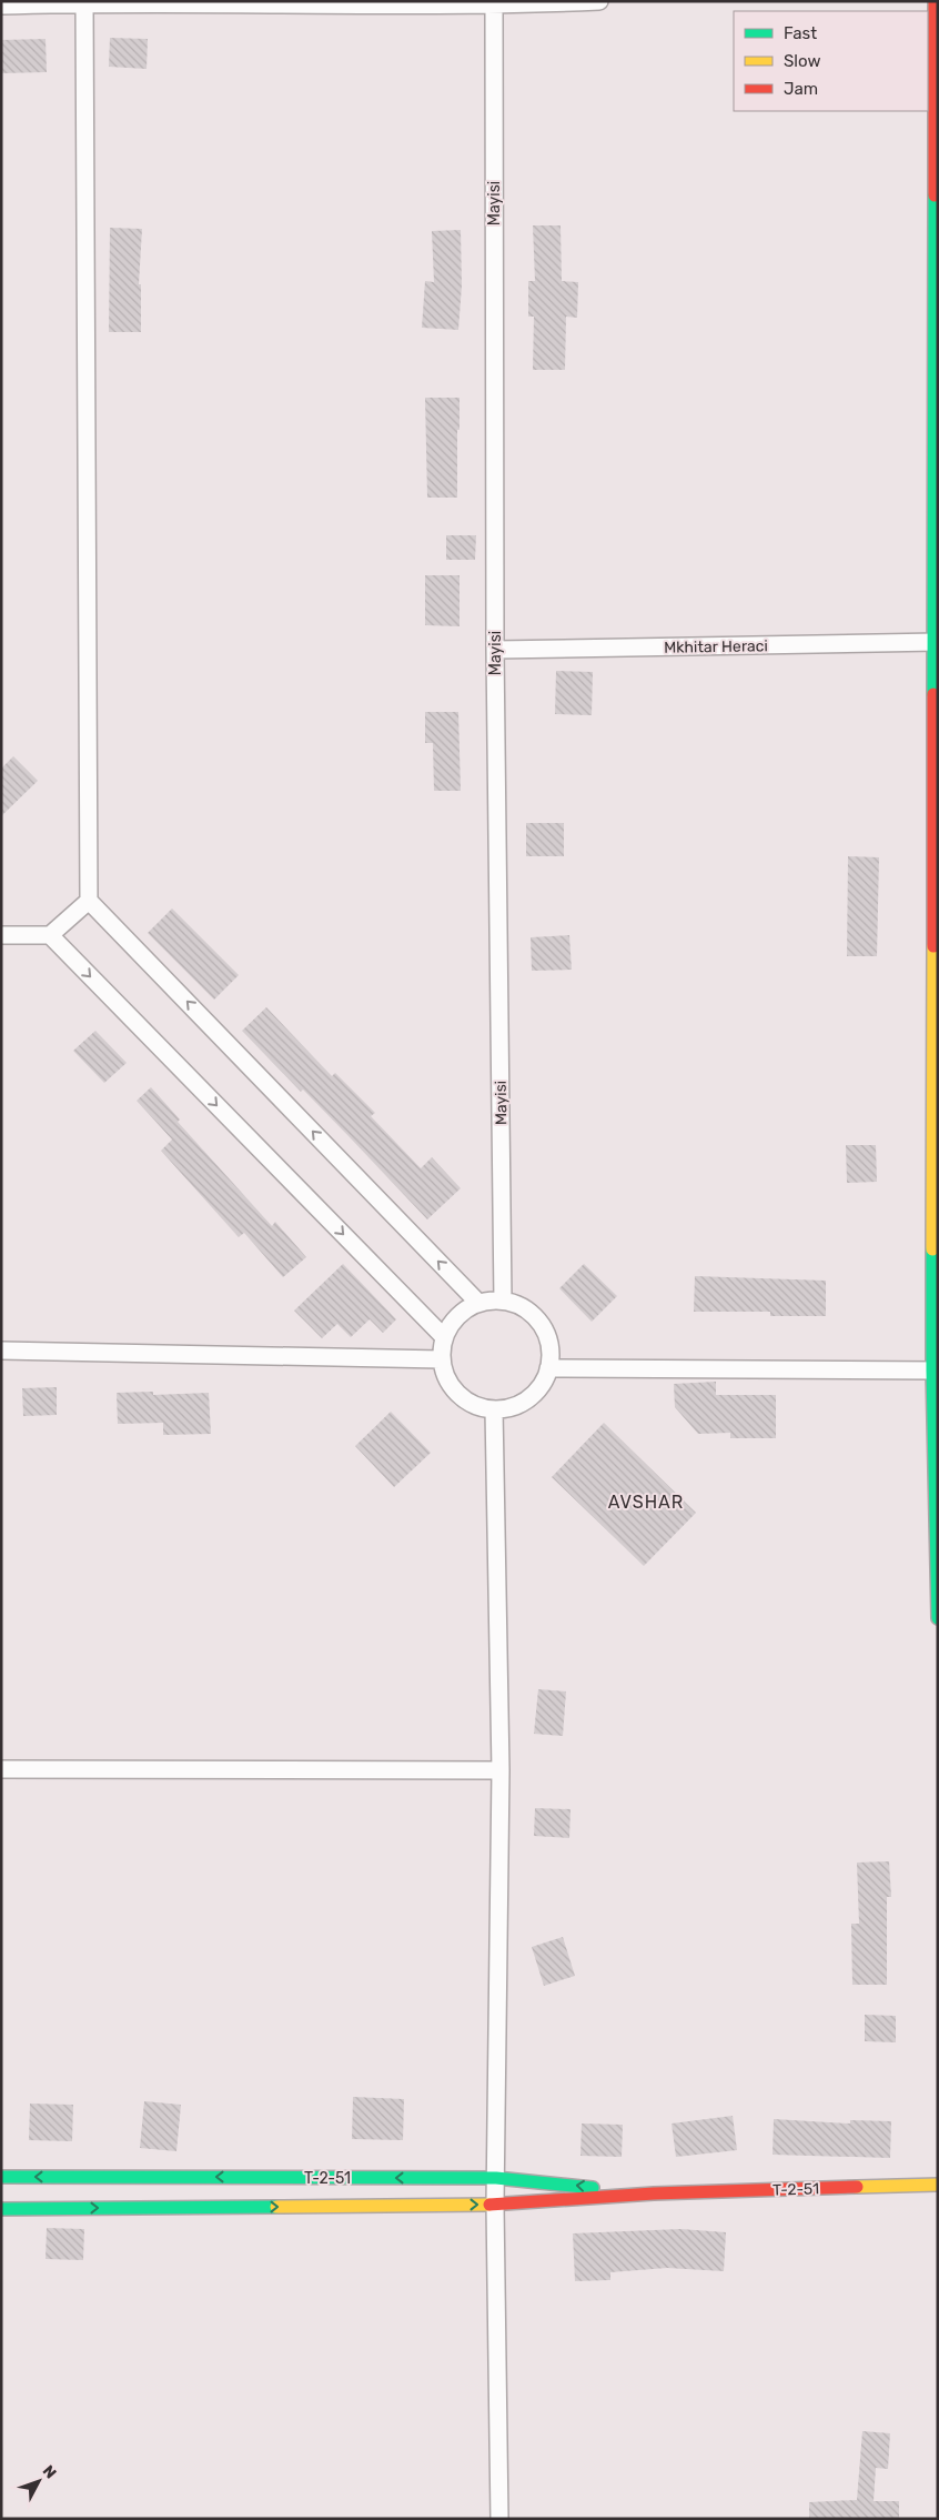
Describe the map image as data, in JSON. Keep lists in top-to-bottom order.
{
  "streets": {
    "main road": ["T-2-51"],
    "street": ["Mayisi", "Mkhitar Heraci"]
  },
  "crossings": [
    ["Mayisi", "Mkhitar Heraci"]
  ],
  "districts": ["AVSHAR"],
  "legend": ["Fast", "Slow", "Jam"],
  "north": "top right"
}
